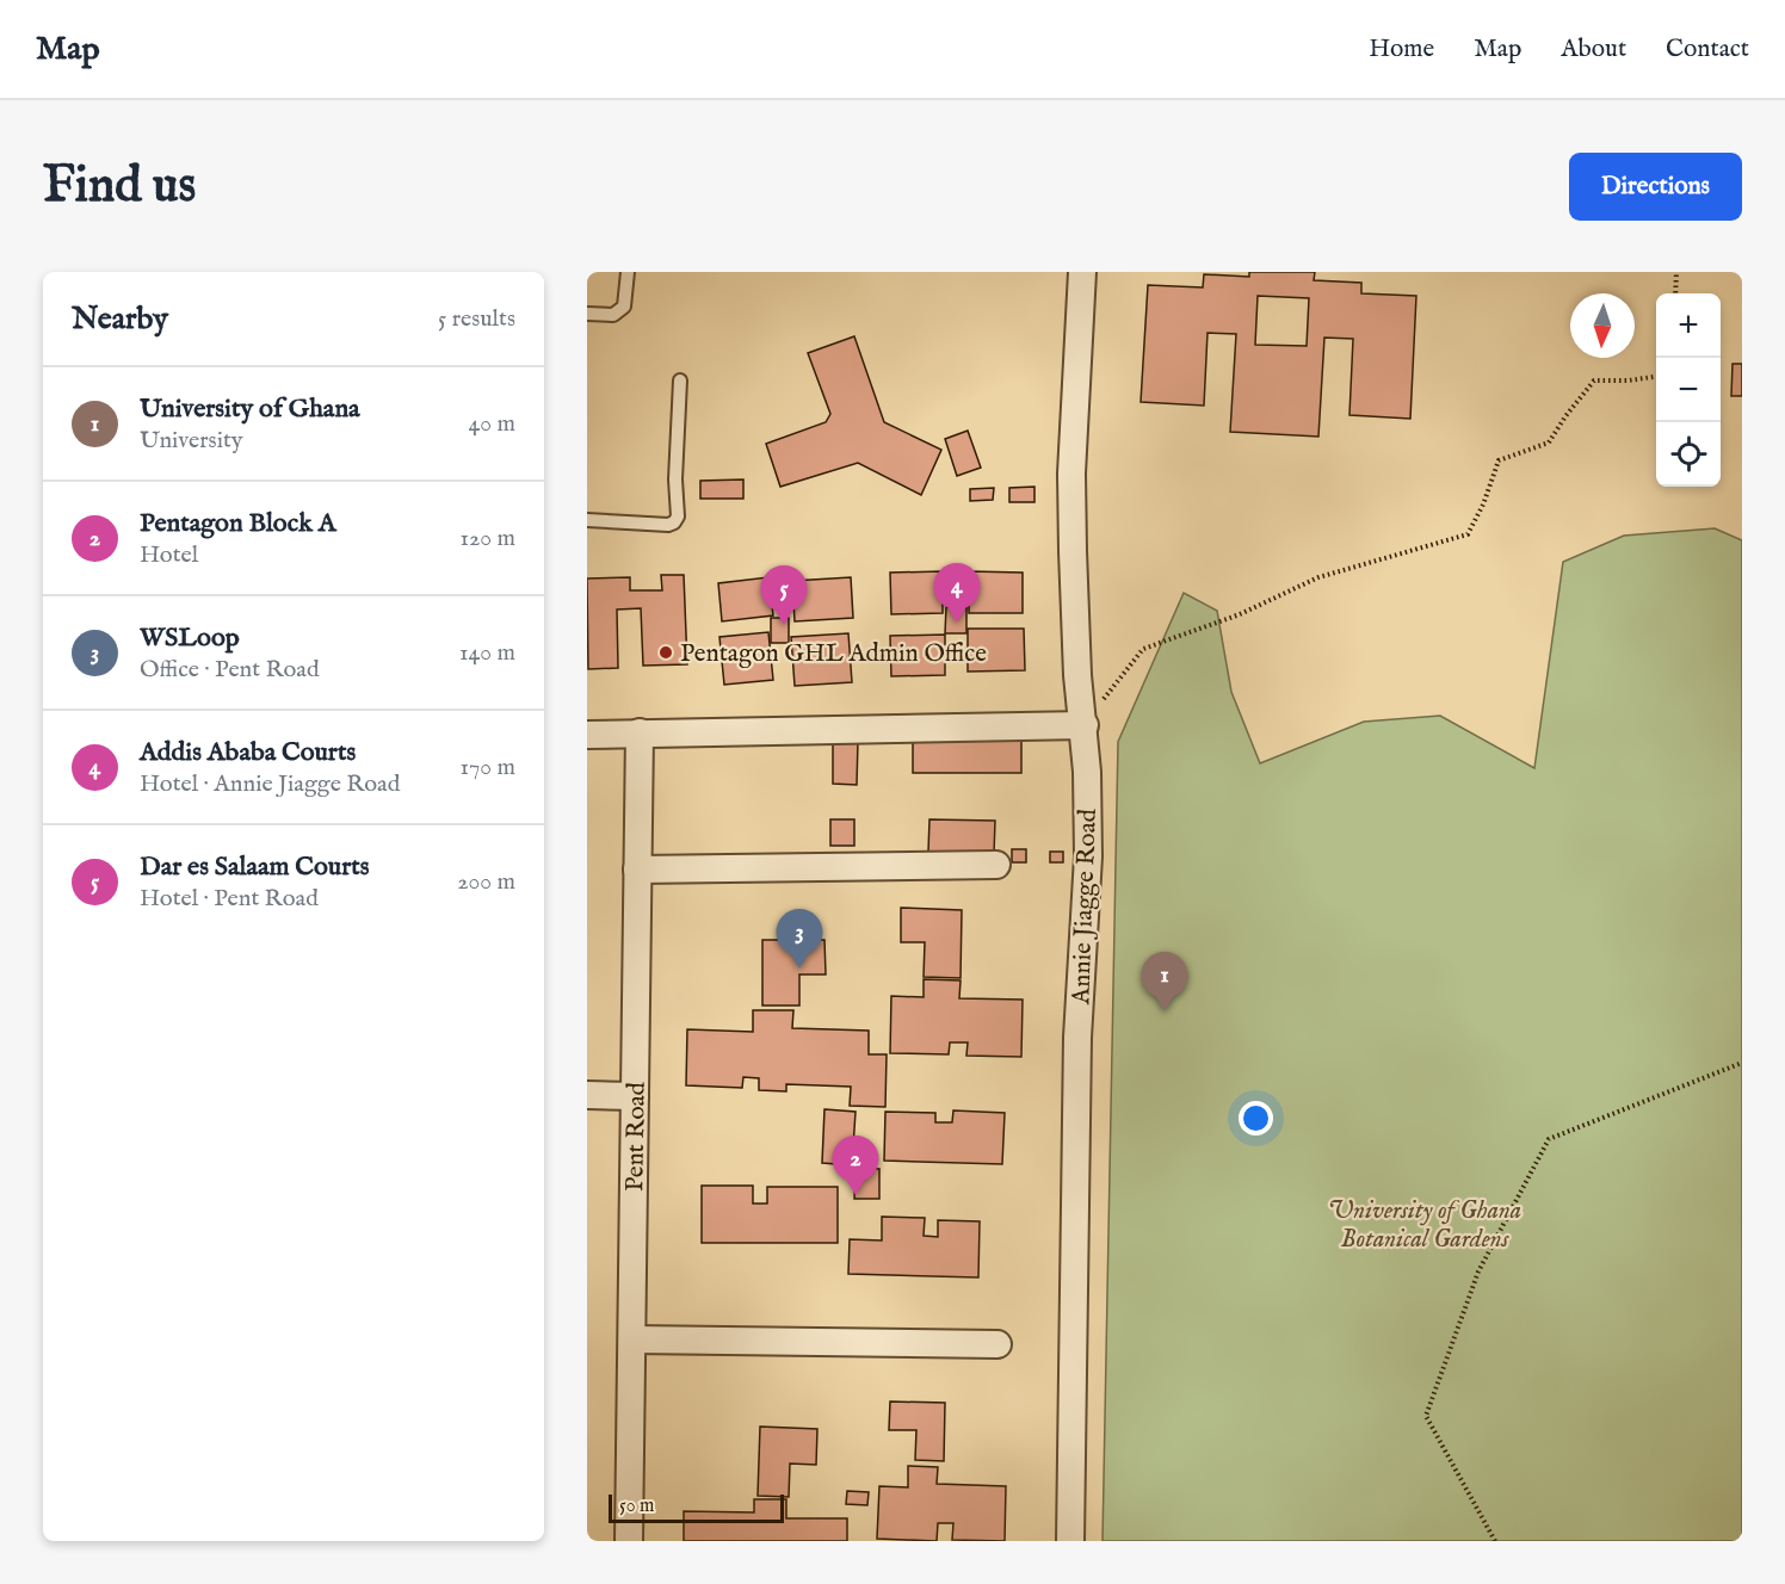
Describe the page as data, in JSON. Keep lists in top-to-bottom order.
{
  "streets": {
    "street": ["Annie Jiagge Road", "Pent Road"]
  },
  "parks": ["University of Ghana Botanical Gardens"],
  "places": ["Pentagon GHL Admin Office"],
  "scale_bar": "50 m",
  "north": "bottom",
  "page": {
    "header": "Map",
    "nav": [
      "Home",
      "Map",
      "About",
      "Contact"
    ],
    "buttons": "Directions",
    "title": "Find us",
    "heading": ["Nearby", "5 results"],
    "map_buttons": ["+", "−"],
    "list": [
      {
        "mark": "1",
        "name": "University of Ghana",
        "note": "University",
        "value": "40 m"
      },
      {
        "mark": "2",
        "name": "Pentagon Block A",
        "note": "Hotel",
        "value": "120 m"
      },
      {
        "mark": "3",
        "name": "WSLoop",
        "note": "Office · Pent Road",
        "value": "140 m"
      },
      {
        "mark": "4",
        "name": "Addis Ababa Courts",
        "note": "Hotel · Annie Jiagge Road",
        "value": "170 m"
      },
      {
        "mark": "5",
        "name": "Dar es Salaam Courts",
        "note": "Hotel · Pent Road",
        "value": "200 m"
      }
    ],
    "pins": [
      "4",
      "5",
      "3",
      "1",
      "2"
    ],
    "scale": "50 m"
  }
}
